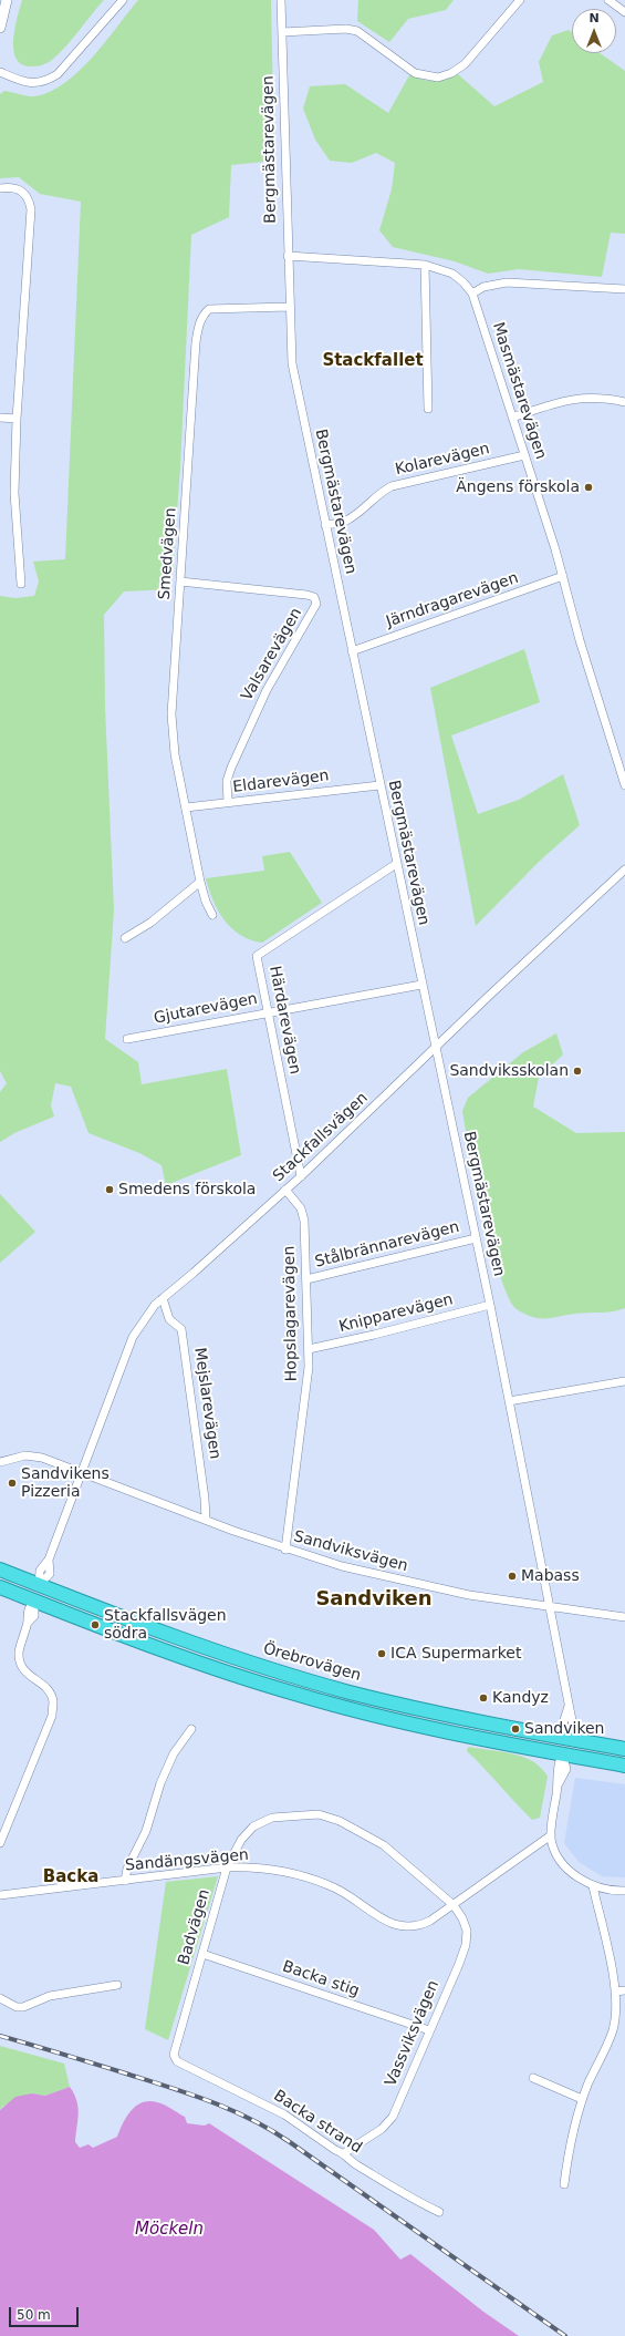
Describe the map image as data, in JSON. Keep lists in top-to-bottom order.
{
  "streets": {
    "highway": ["Örebrovägen"],
    "street": [
      "Bergmästarevägen",
      "Masmästarevägen",
      "Kolarevägen",
      "Smedvägen",
      "Järndragarevägen",
      "Valsarevägen",
      "Eldarevägen",
      "Gjutarevägen",
      "Härdarevägen",
      "Stackfallsvägen",
      "Stålbrännarevägen",
      "Hopslagarevägen",
      "Knipparevägen",
      "Mejslarevägen",
      "Sandviksvägen",
      "Sandängsvägen",
      "Badvägen",
      "Backa stig",
      "Vassviksvägen",
      "Backa strand"
    ]
  },
  "crossings": [
    ["Bergmästarevägen", "Masmästarevägen"],
    ["Bergmästarevägen", "Kolarevägen"],
    ["Bergmästarevägen", "Smedvägen"],
    ["Bergmästarevägen", "Järndragarevägen"],
    ["Bergmästarevägen", "Eldarevägen"],
    ["Bergmästarevägen", "Gjutarevägen"],
    ["Bergmästarevägen", "Härdarevägen"],
    ["Bergmästarevägen", "Stackfallsvägen"],
    ["Bergmästarevägen", "Stålbrännarevägen"],
    ["Bergmästarevägen", "Knipparevägen"],
    ["Bergmästarevägen", "Sandviksvägen"],
    ["Bergmästarevägen", "Örebrovägen"],
    ["Masmästarevägen", "Kolarevägen"],
    ["Masmästarevägen", "Järndragarevägen"],
    ["Smedvägen", "Valsarevägen"],
    ["Smedvägen", "Eldarevägen"],
    ["Valsarevägen", "Eldarevägen"],
    ["Gjutarevägen", "Härdarevägen"],
    ["Härdarevägen", "Stackfallsvägen"],
    ["Stackfallsvägen", "Hopslagarevägen"],
    ["Stackfallsvägen", "Mejslarevägen"],
    ["Stackfallsvägen", "Sandviksvägen"],
    ["Stackfallsvägen", "Örebrovägen"],
    ["Stålbrännarevägen", "Hopslagarevägen"],
    ["Hopslagarevägen", "Knipparevägen"],
    ["Hopslagarevägen", "Sandviksvägen"],
    ["Mejslarevägen", "Sandviksvägen"],
    ["Sandängsvägen", "Badvägen"],
    ["Sandängsvägen", "Vassviksvägen"],
    ["Badvägen", "Backa stig"],
    ["Badvägen", "Vassviksvägen"],
    ["Badvägen", "Backa strand"],
    ["Backa stig", "Vassviksvägen"],
    ["Vassviksvägen", "Backa strand"]
  ],
  "districts": ["Stackfallet", "Sandviken", "Backa"],
  "water": ["Möckeln"],
  "places": [
    "Ängens förskola",
    "Sandviksskolan",
    "Smedens förskola",
    "Sandvikens Pizzeria",
    "Mabass",
    "Stackfallsvägen södra",
    "ICA Supermarket",
    "Kandyz",
    "Sandviken"
  ],
  "scale_bar": "50 m",
  "north": "top"
}
